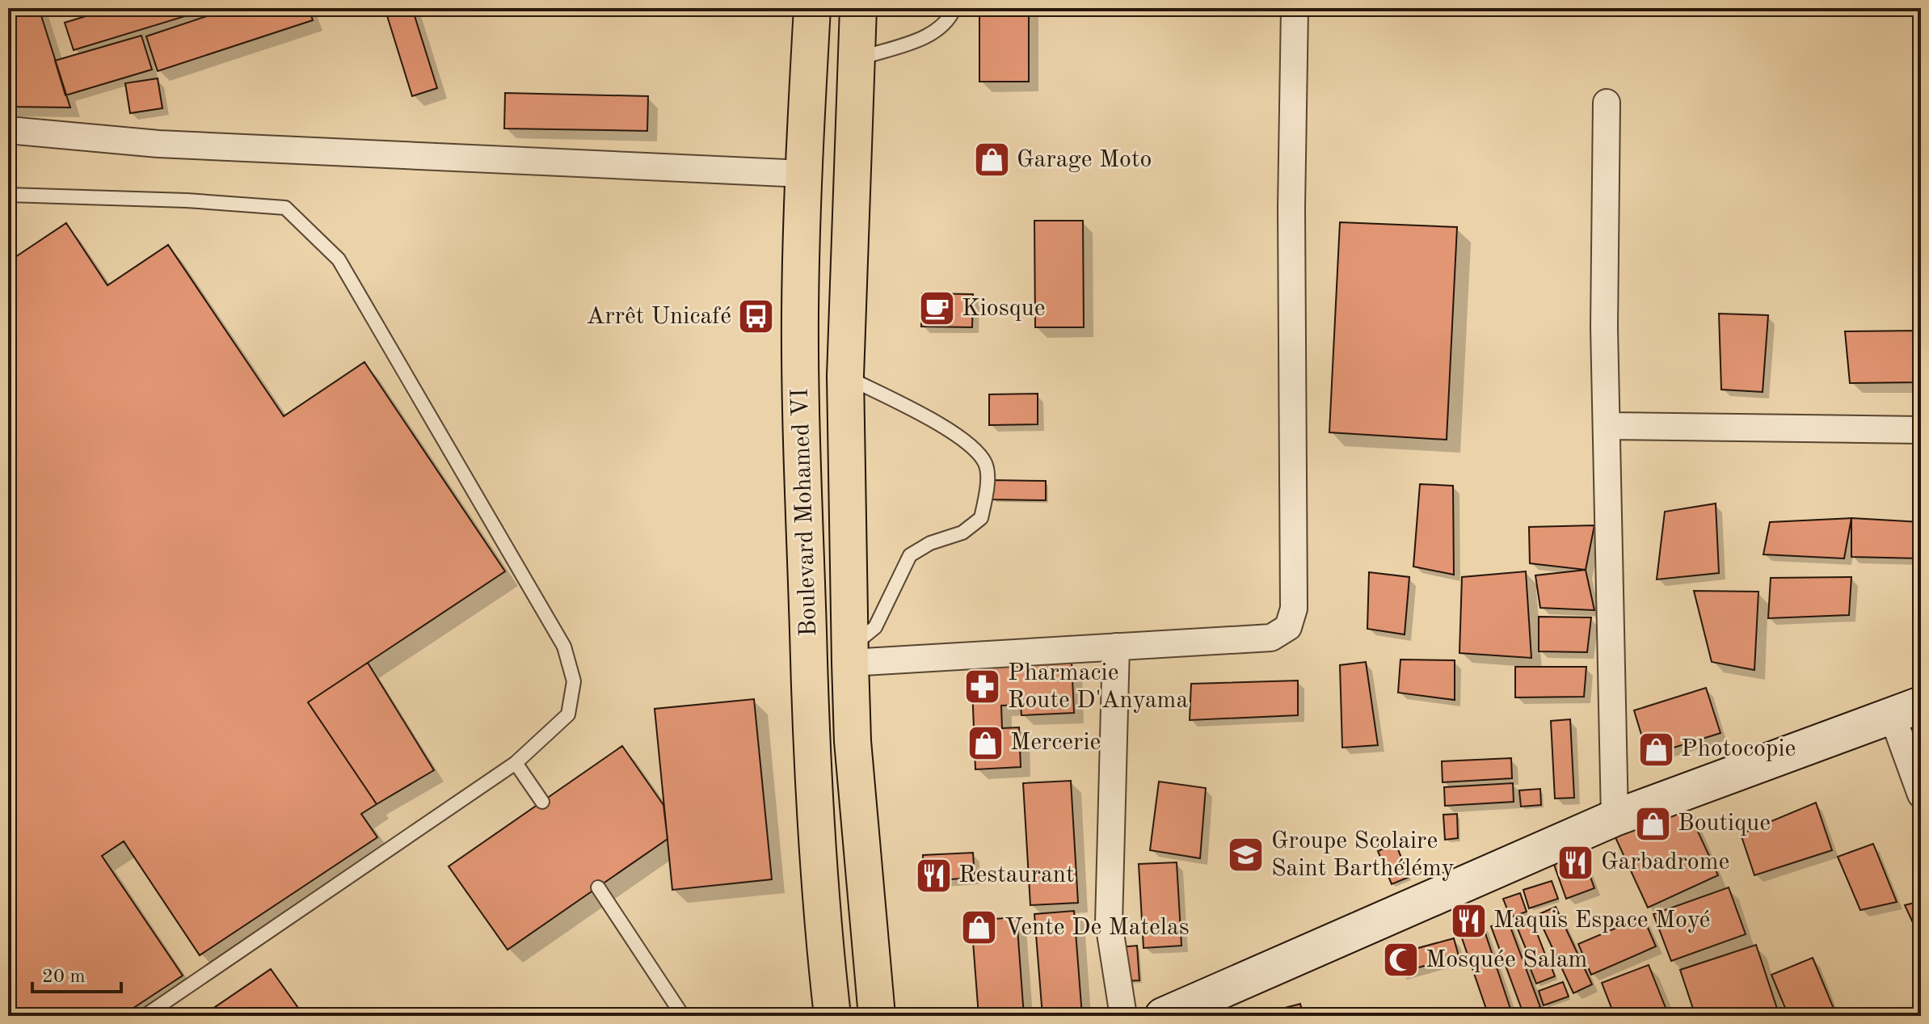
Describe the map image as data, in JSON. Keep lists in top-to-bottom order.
{
  "streets": {
    "main road": ["Boulevard Mohamed VI"]
  },
  "places": {
    "shop": [
      "Garage Moto",
      "Mercerie",
      "Photocopie",
      "Boutique",
      "Vente De Matelas"
    ],
    "cafe": ["Kiosque"],
    "bus stop": ["Arrêt Unicafé"],
    "pharmacy": ["Pharmacie Route D'Anyama"],
    "school or university": ["Groupe Scolaire Saint Barthélémy"],
    "restaurant": ["Garbadrome", "Restaurant", "Maquis Espace Moyé"],
    "mosque": ["Mosquée Salam"]
  },
  "scale_bar": "20 m"
}
